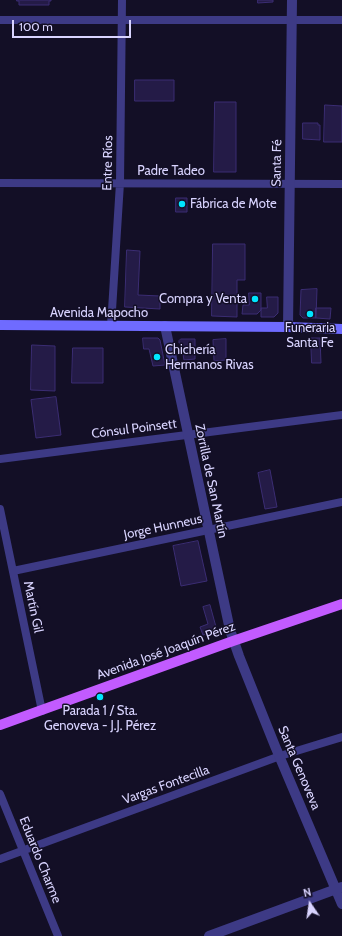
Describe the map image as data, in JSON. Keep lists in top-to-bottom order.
{
  "streets": {
    "main road": ["Avenida Mapocho", "Avenida José Joaquín Pérez"],
    "street": [
      "Entre Ríos",
      "Santa Fé",
      "Padre Tadeo",
      "Cónsul Poinsett",
      "Zorrilla de San Martín",
      "Jorge Hunneus",
      "Martín Gil",
      "Santa Genoveva",
      "Vargas Fontecilla",
      "Eduardo Charme"
    ]
  },
  "crossings": [
    ["Entre Ríos", "Padre Tadeo"],
    ["Entre Ríos", "Avenida Mapocho"],
    ["Santa Fé", "Padre Tadeo"],
    ["Santa Fé", "Avenida Mapocho"],
    ["Avenida Mapocho", "Zorrilla de San Martín"],
    ["Cónsul Poinsett", "Zorrilla de San Martín"],
    ["Zorrilla de San Martín", "Jorge Hunneus"],
    ["Zorrilla de San Martín", "Avenida José Joaquín Pérez"],
    ["Zorrilla de San Martín", "Santa Genoveva"],
    ["Jorge Hunneus", "Martín Gil"],
    ["Martín Gil", "Avenida José Joaquín Pérez"],
    ["Avenida José Joaquín Pérez", "Santa Genoveva"],
    ["Santa Genoveva", "Vargas Fontecilla"],
    ["Vargas Fontecilla", "Eduardo Charme"]
  ],
  "places": [
    "Fábrica de Mote",
    "Compra y Venta",
    "Funeraria Santa Fe",
    "Chichería Hermanos Rivas",
    "Parada 1 / Sta. Genoveva - J.J. Pérez"
  ],
  "scale_bar": "100 m",
  "north": "top"
}
